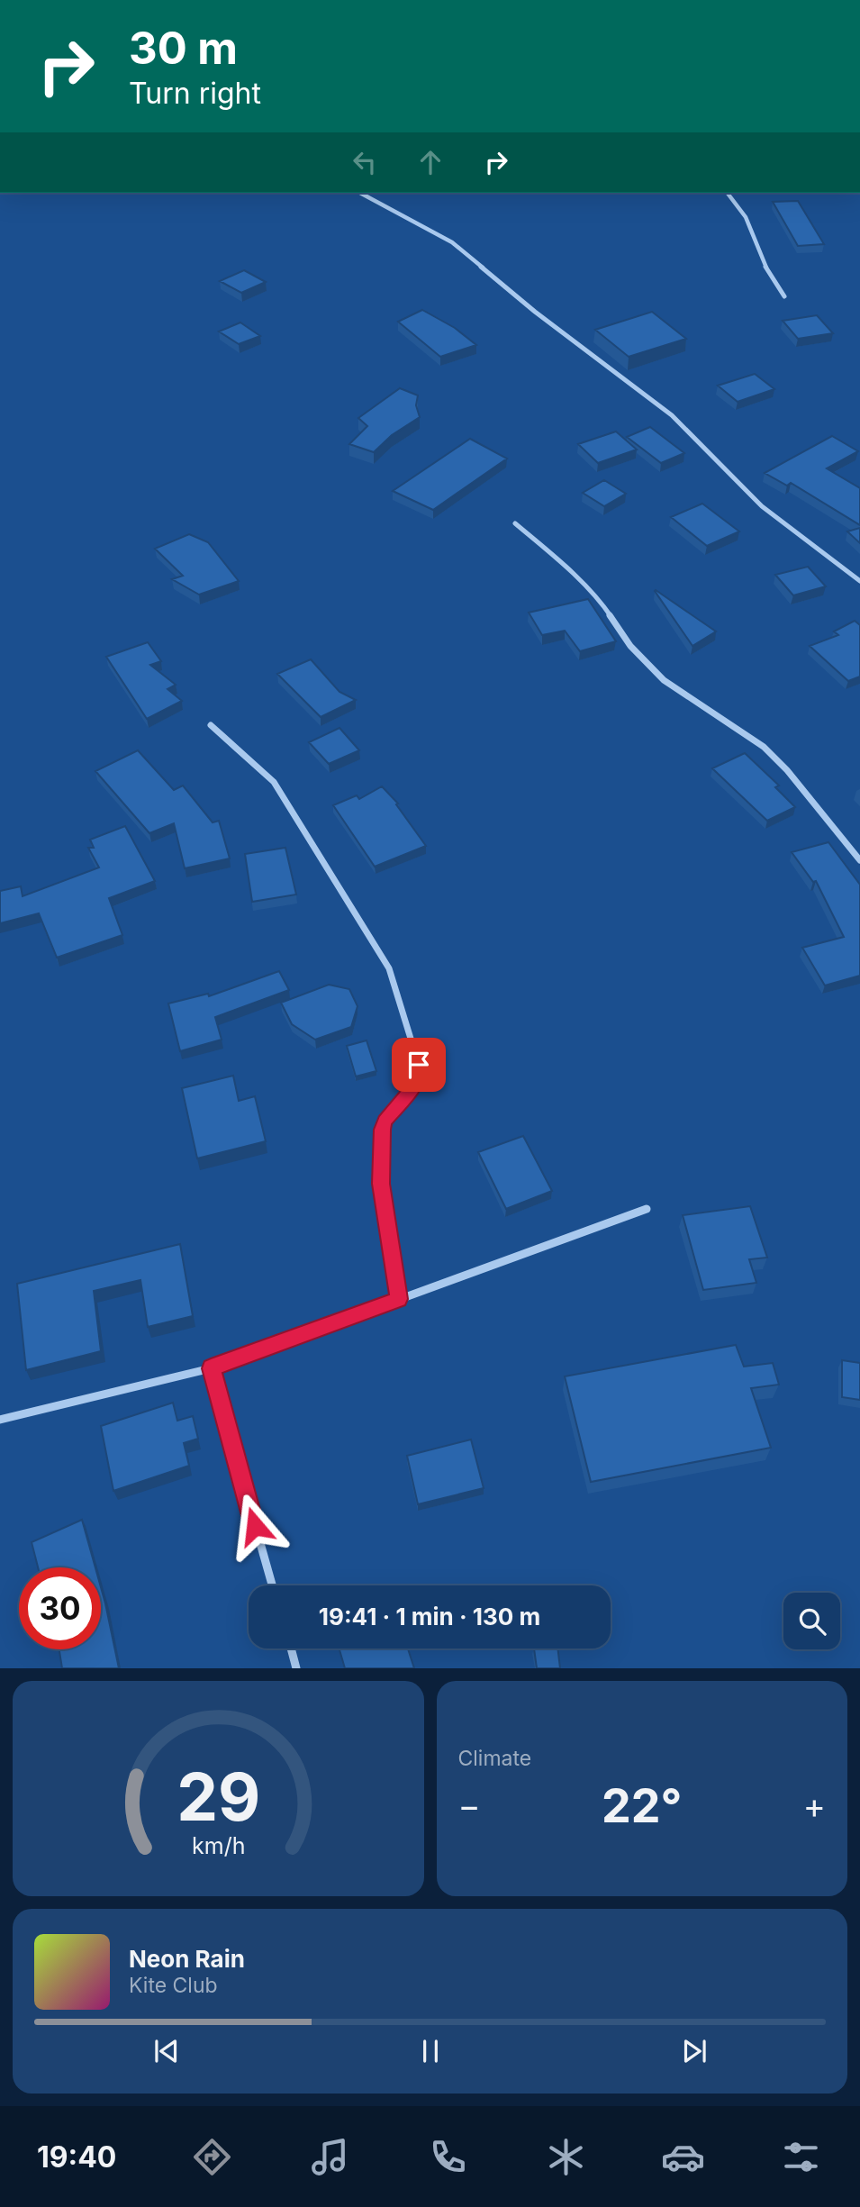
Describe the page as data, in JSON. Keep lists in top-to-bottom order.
{
  "page": {
    "turn": ["30 m", "Turn right"],
    "limit": "30",
    "trip": "19:41 · 1 min · 130 m",
    "tile": "Climate",
    "heat": ["−", "22°", "+"],
    "song": ["Neon Rain", "Kite Club"],
    "tabs": "19:40",
    "gauge": ["29", "km/h"]
  }
}
